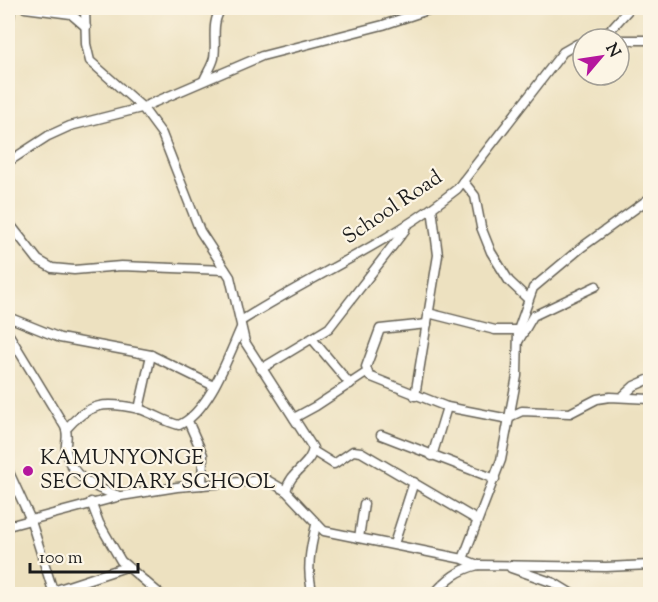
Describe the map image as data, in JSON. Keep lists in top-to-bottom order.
{
  "streets": {
    "street": ["School Road"]
  },
  "places": ["KAMUNYONGE SECONDARY SCHOOL"],
  "scale_bar": "100 m",
  "north": "top right"
}
